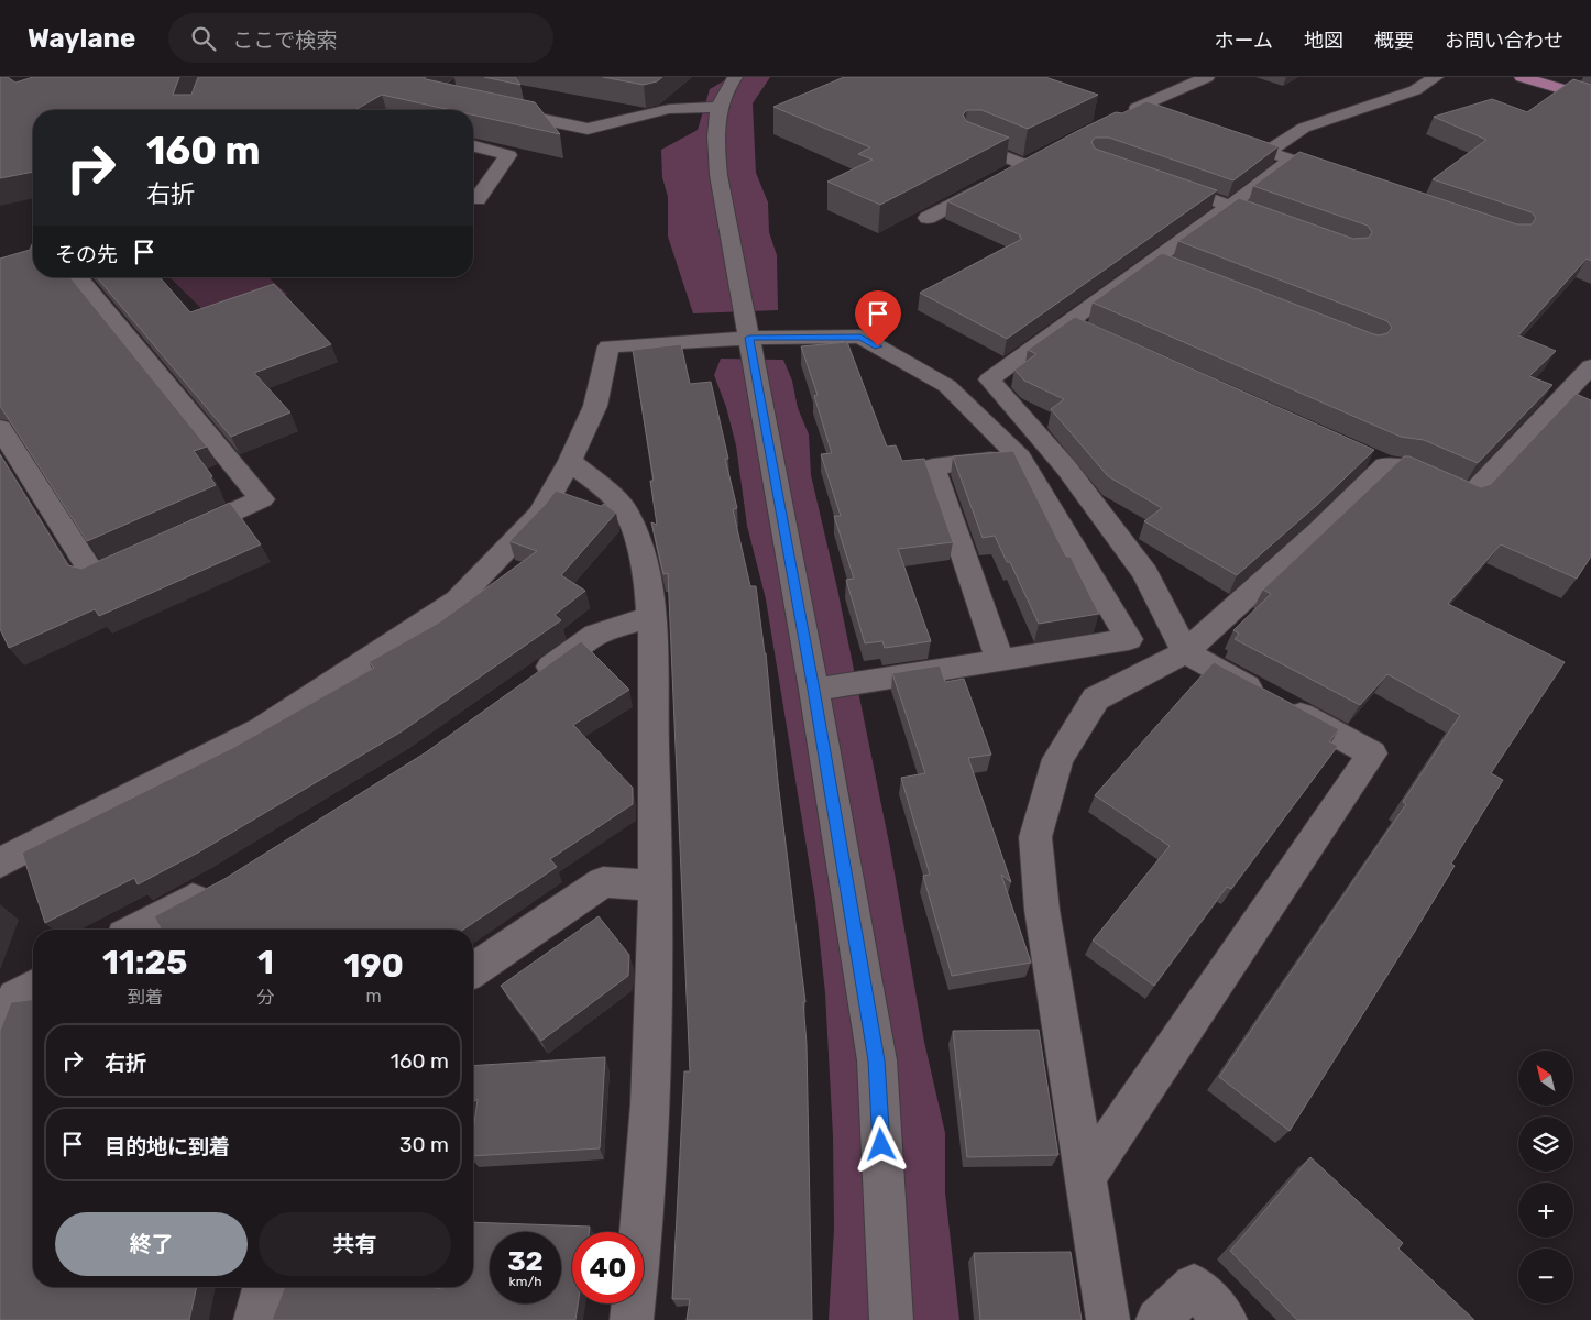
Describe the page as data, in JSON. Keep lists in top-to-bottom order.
{
  "north": "top left",
  "page": {
    "header": "Waylane",
    "search": "ここで検索",
    "nav": [
      "ホーム",
      "地図",
      "概要",
      "お問い合わせ"
    ],
    "turn": ["160 m", "右折"],
    "then": "その先",
    "eta": [
      "11:25",
      "到着",
      "1",
      "分",
      "190",
      "m"
    ],
    "list": [
      {
        "name": "右折",
        "value": "160 m"
      },
      {
        "name": "目的地に到着",
        "value": "30 m"
      }
    ],
    "map_buttons": ["+", "−"],
    "buttons": ["終了", "共有"],
    "speed": "32 km/h",
    "limit": "40"
  }
}
